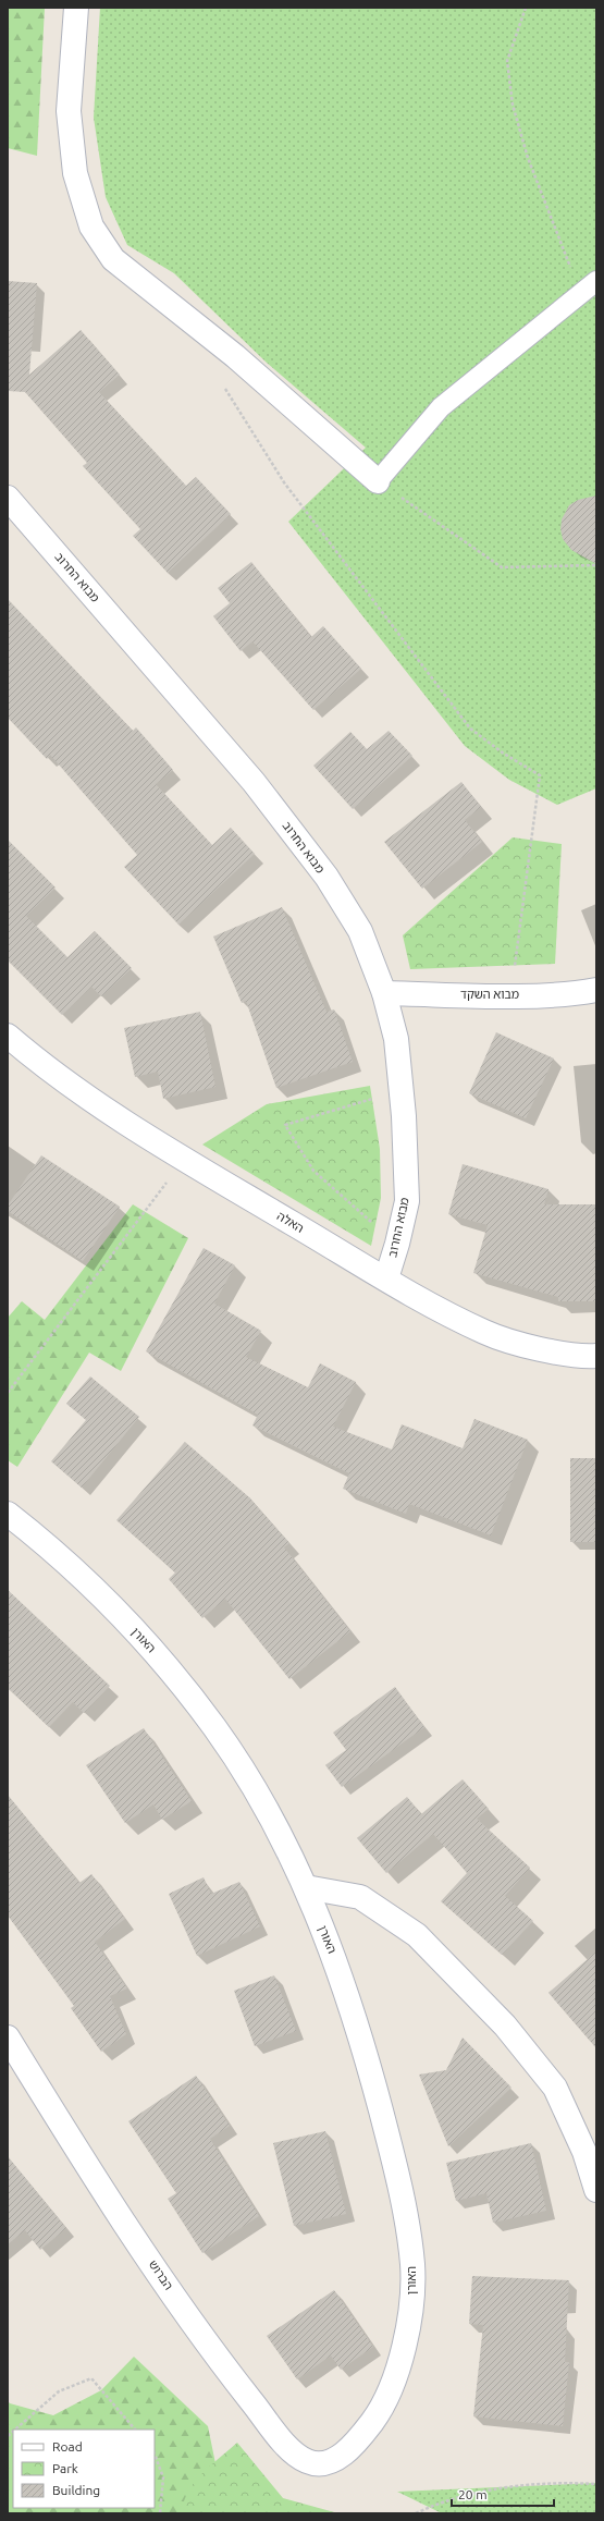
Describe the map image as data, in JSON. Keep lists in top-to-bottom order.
{
  "streets": {
    "street": [
      "מבוא החרוב",
      "מבוא השקד",
      "האלה",
      "האורן",
      "הברוש"
    ]
  },
  "crossings": [
    ["מבוא החרוב", "מבוא השקד"],
    ["מבוא החרוב", "האלה"],
    ["האורן", "הברוש"]
  ],
  "legend": ["Road", "Park", "Building"],
  "scale_bar": "20 m"
}
